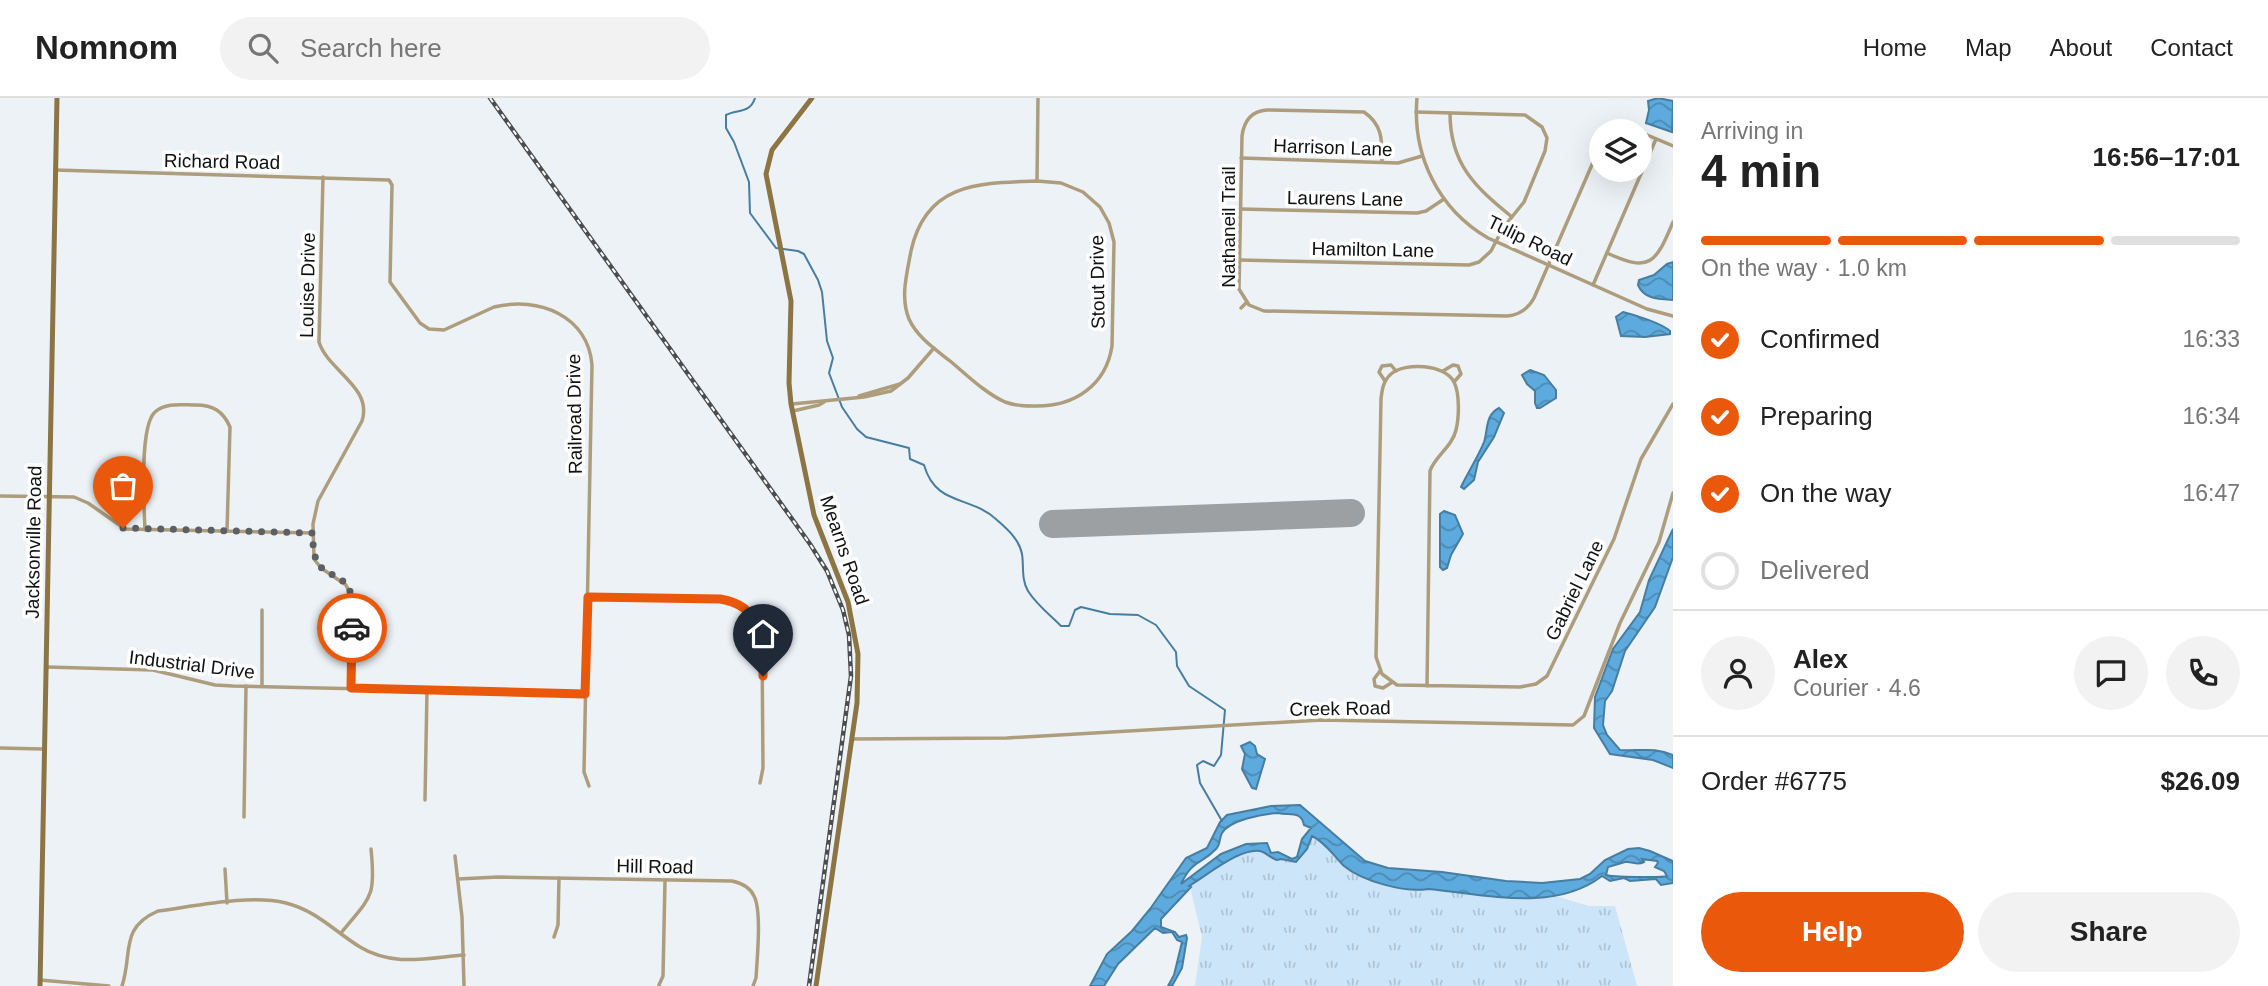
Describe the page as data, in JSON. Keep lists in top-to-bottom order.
{
  "streets": {
    "street": [
      "Harrison Lane",
      "Richard Road",
      "Laurens Lane",
      "Nathaneil Trail",
      "Tulip Road",
      "Hamilton Lane",
      "Stout Drive",
      "Louise Drive",
      "Railroad Drive",
      "Jacksonville Road",
      "Mearns Road",
      "Gabriel Lane",
      "Industrial Drive",
      "Creek Road",
      "Hill Road"
    ]
  },
  "crossings": [
    ["Harrison Lane", "Nathaneil Trail"],
    ["Harrison Lane", "Tulip Road"],
    ["Richard Road", "Louise Drive"],
    ["Richard Road", "Railroad Drive"],
    ["Richard Road", "Jacksonville Road"],
    ["Laurens Lane", "Nathaneil Trail"],
    ["Laurens Lane", "Tulip Road"],
    ["Nathaneil Trail", "Tulip Road"],
    ["Nathaneil Trail", "Hamilton Lane"],
    ["Tulip Road", "Hamilton Lane"],
    ["Railroad Drive", "Industrial Drive"],
    ["Jacksonville Road", "Industrial Drive"],
    ["Mearns Road", "Creek Road"]
  ],
  "page": {
    "header": "Nomnom",
    "search": "Search here",
    "nav": [
      "Home",
      "Map",
      "About",
      "Contact"
    ],
    "heading": ["4 min", "Arriving in", "16:56–17:01"],
    "panel": [
      "Alex",
      "Courier · 4.6",
      "Order #6775",
      "$26.09"
    ],
    "bar": "On the way · 1.0 km",
    "list": [
      ["Confirmed", "16:33"],
      ["Preparing", "16:34"],
      ["On the way", "16:47"],
      "Delivered"
    ],
    "buttons": ["Help", "Share"]
  }
}
